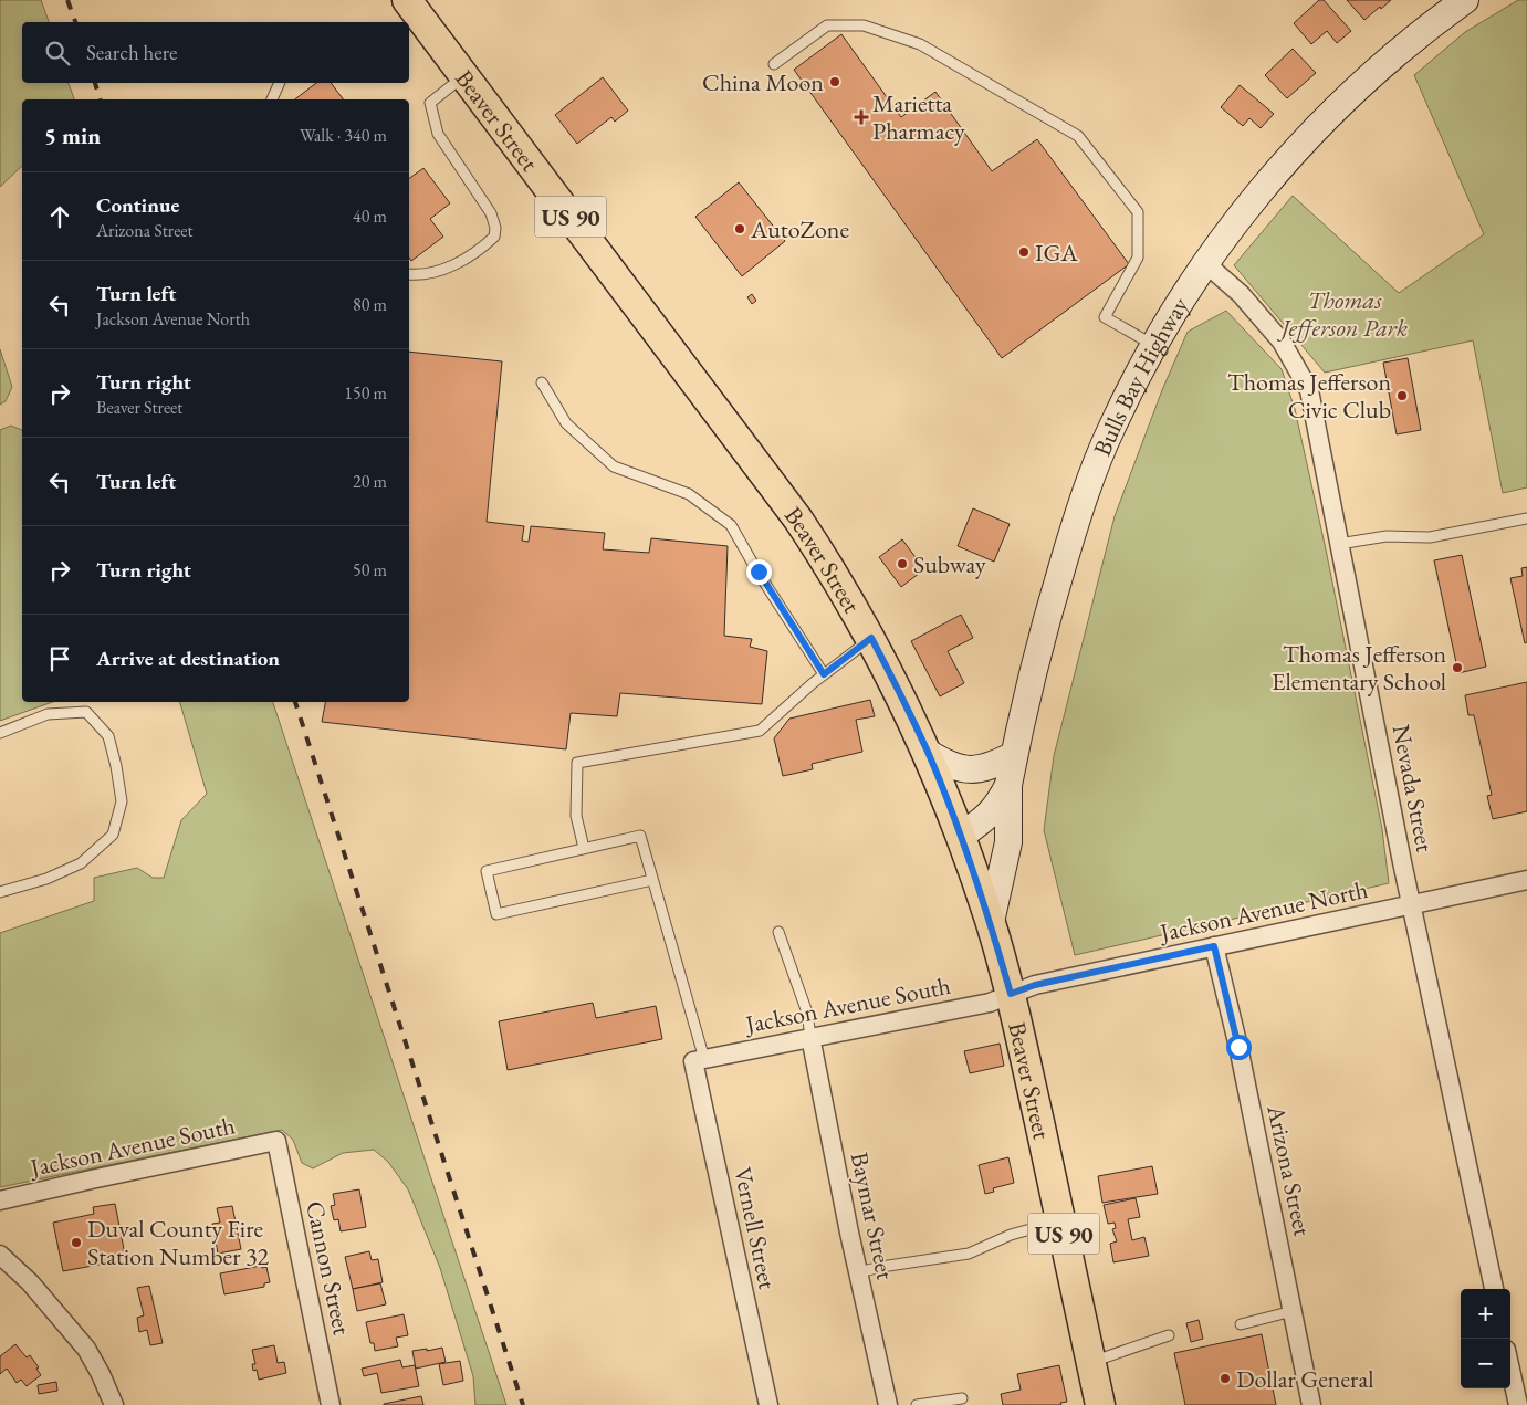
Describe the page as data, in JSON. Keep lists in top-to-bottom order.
{
  "streets": {
    "main road": ["Beaver Street", "US 90", "Bulls Bay Highway"],
    "street": [
      "Nevada Street",
      "Jackson Avenue North",
      "Jackson Avenue South",
      "Arizona Street",
      "Baymar Street",
      "Vernell Street",
      "Cannon Street"
    ]
  },
  "crossings": [
    ["Beaver Street", "Bulls Bay Highway"],
    ["Beaver Street", "Jackson Avenue North"],
    ["Beaver Street", "Jackson Avenue South"],
    ["Bulls Bay Highway", "Nevada Street"],
    ["Nevada Street", "Jackson Avenue North"],
    ["Jackson Avenue North", "Jackson Avenue South"],
    ["Jackson Avenue North", "Arizona Street"],
    ["Jackson Avenue South", "Baymar Street"],
    ["Jackson Avenue South", "Vernell Street"],
    ["Jackson Avenue South", "Cannon Street"]
  ],
  "parks": ["Thomas Jefferson Park"],
  "places": {
    "other": [
      "China Moon",
      "AutoZone",
      "IGA",
      "Thomas Jefferson Civic Club",
      "Subway",
      "Thomas Jefferson Elementary School",
      "Duval County Fire Station Number 32",
      "Dollar General"
    ],
    "health": ["Marietta Pharmacy"]
  },
  "page": {
    "search": "Search here",
    "heading": ["5 min", "Walk · 340 m"],
    "list": [
      ["Continue", "Arizona Street", "40 m"],
      ["Turn left", "Jackson Avenue North", "80 m"],
      ["Turn right", "Beaver Street", "150 m"],
      ["Turn left", "20 m"],
      ["Turn right", "50 m"],
      "Arrive at destination"
    ],
    "map_buttons": ["+", "−"]
  }
}
